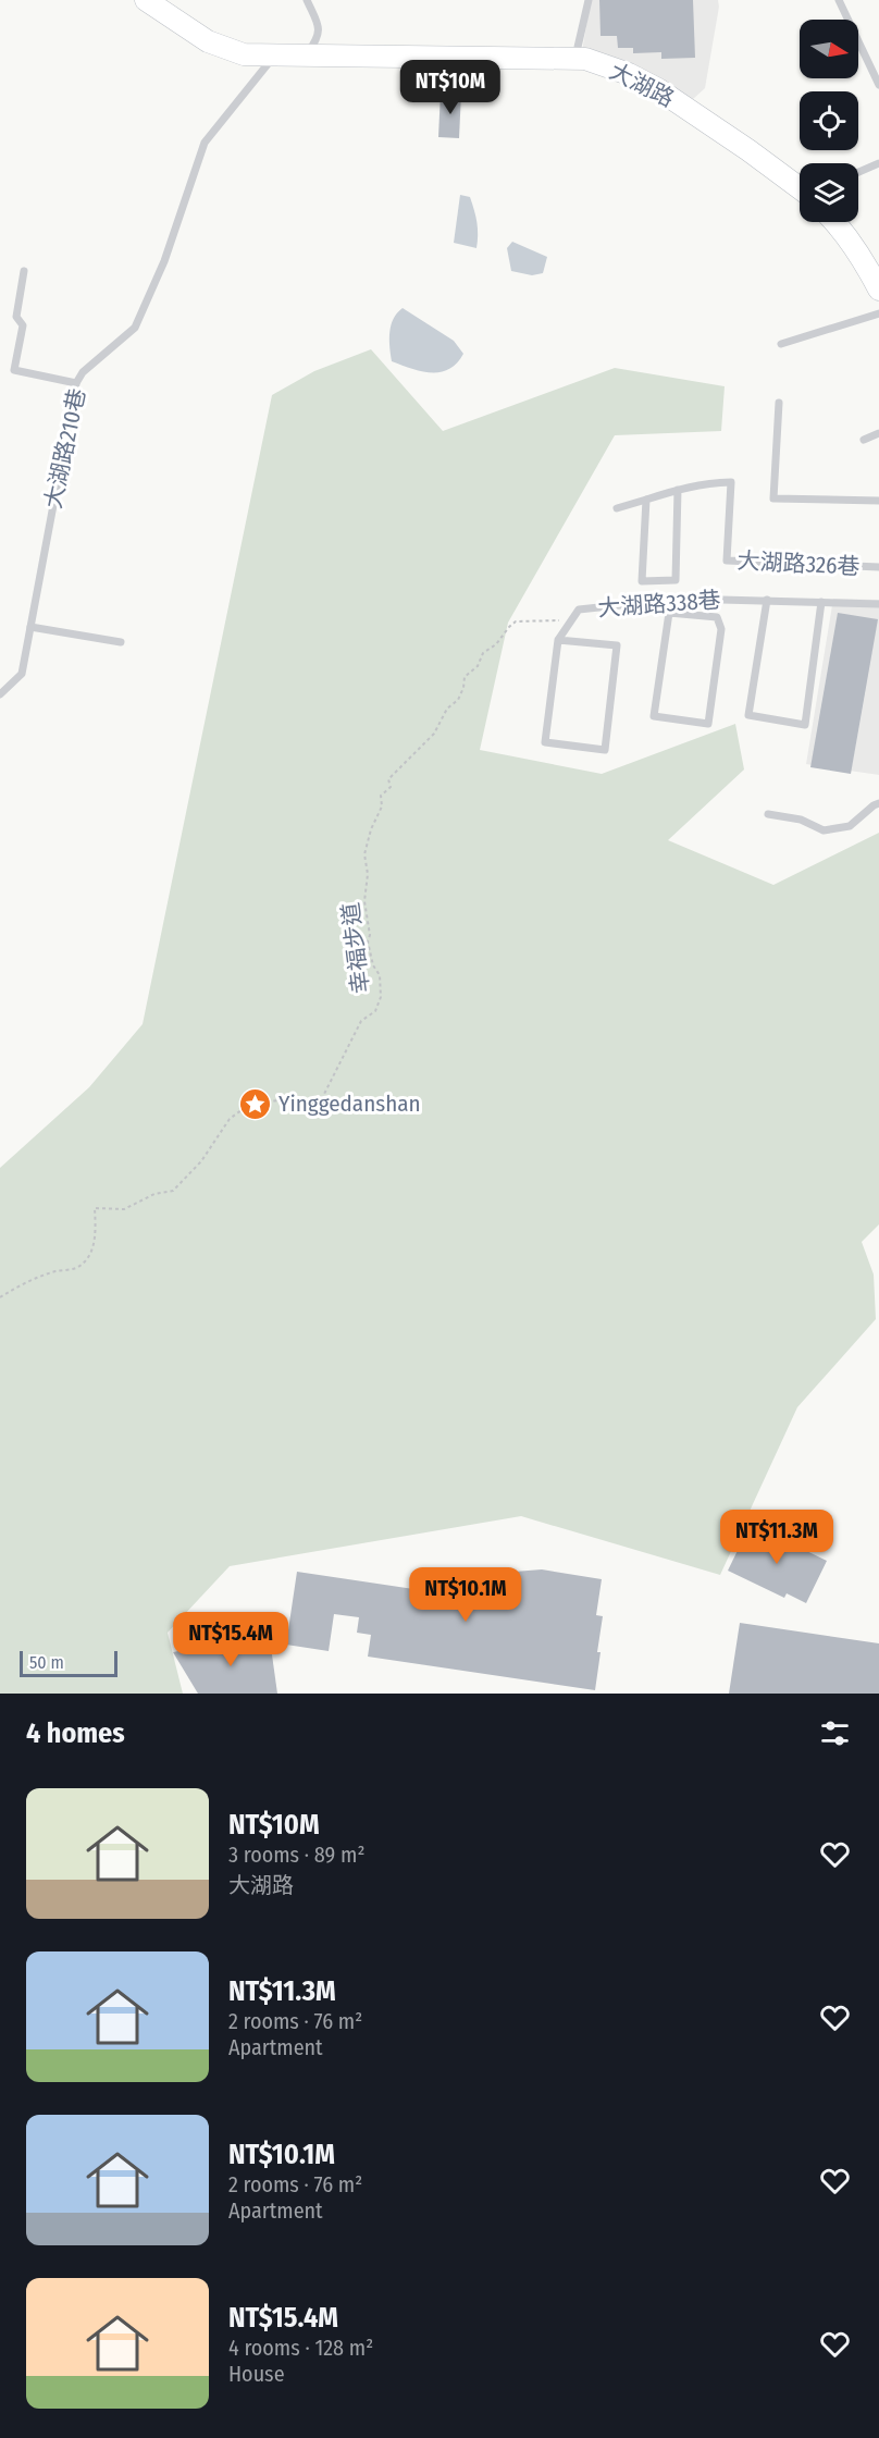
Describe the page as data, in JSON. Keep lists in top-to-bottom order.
{
  "streets": {
    "street": ["大湖路"],
    "lane": ["大湖路210巷", "大湖路326巷", "大湖路338巷"],
    "path": ["幸福步道"]
  },
  "crossings": [
    ["大湖路", "大湖路210巷"],
    ["大湖路338巷", "幸福步道"]
  ],
  "places": {
    "place": ["Yinggedanshan"]
  },
  "scale_bar": "50 m",
  "north": "right",
  "page": {
    "price": [
      "NT$10M",
      "NT$11.3M",
      "NT$10.1M",
      "NT$15.4M"
    ],
    "scale": "50 m",
    "heading": "4 homes",
    "list": [
      {
        "name": "NT$10M",
        "note": "3 rooms · 89 m² · 大湖路"
      },
      {
        "name": "NT$11.3M",
        "note": "2 rooms · 76 m² · Apartment"
      },
      {
        "name": "NT$10.1M",
        "note": "2 rooms · 76 m² · Apartment"
      },
      {
        "name": "NT$15.4M",
        "note": "4 rooms · 128 m² · House"
      }
    ]
  }
}
